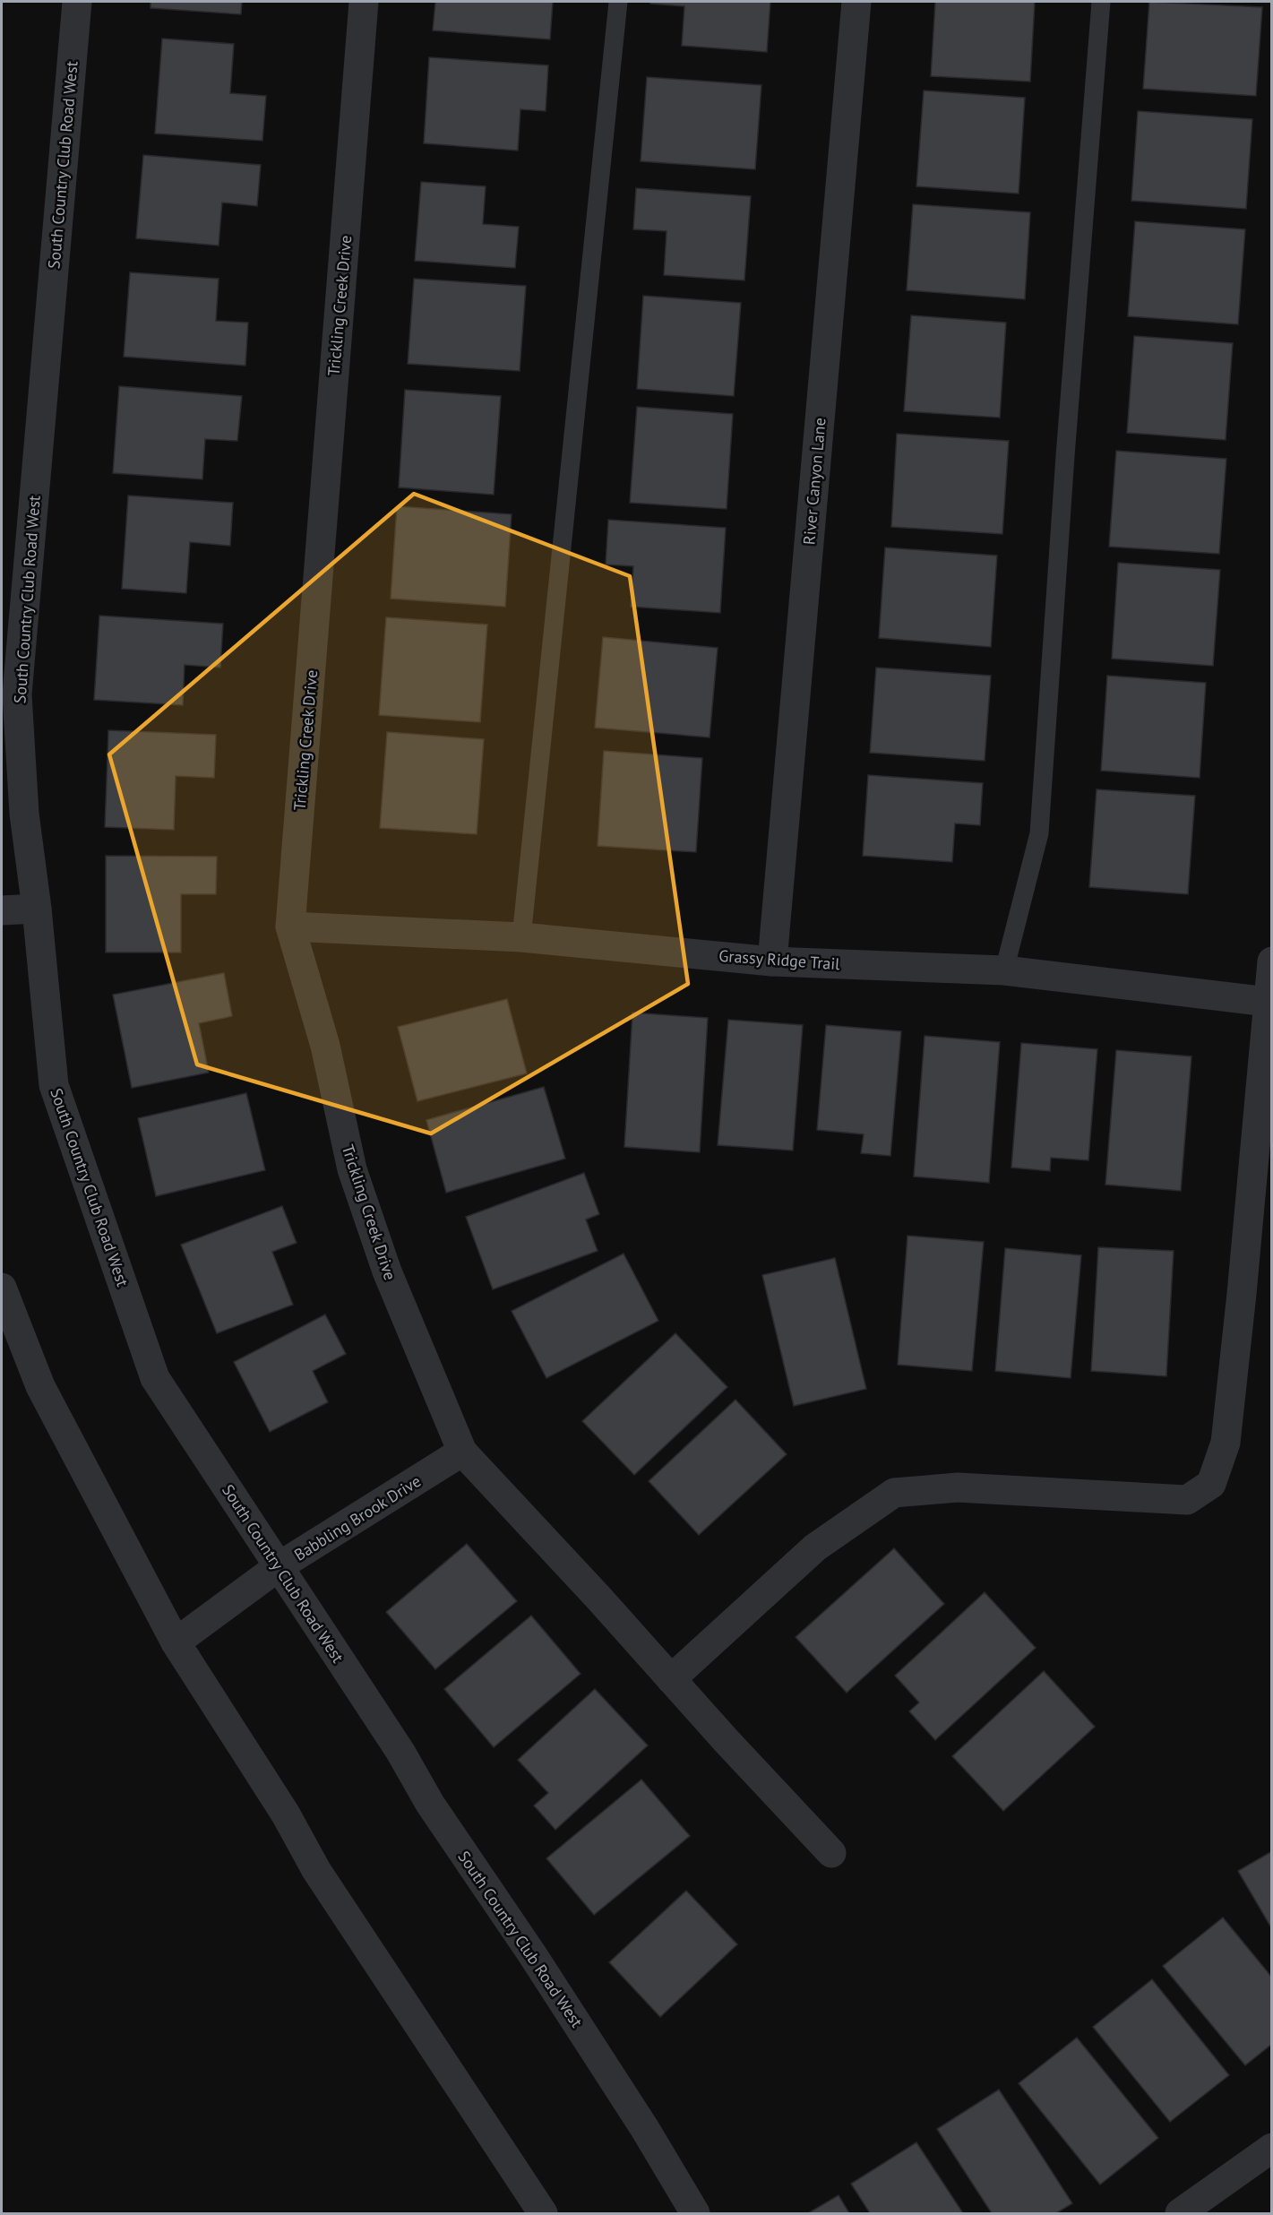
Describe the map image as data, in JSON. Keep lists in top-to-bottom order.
{
  "streets": {
    "street": [
      "South Country Club Road West",
      "Trickling Creek Drive",
      "River Canyon Lane",
      "Grassy Ridge Trail",
      "Babbling Brook Drive"
    ]
  },
  "crossings": [
    ["South Country Club Road West", "Babbling Brook Drive"],
    ["Trickling Creek Drive", "Grassy Ridge Trail"],
    ["Trickling Creek Drive", "Babbling Brook Drive"],
    ["River Canyon Lane", "Grassy Ridge Trail"]
  ]
}
